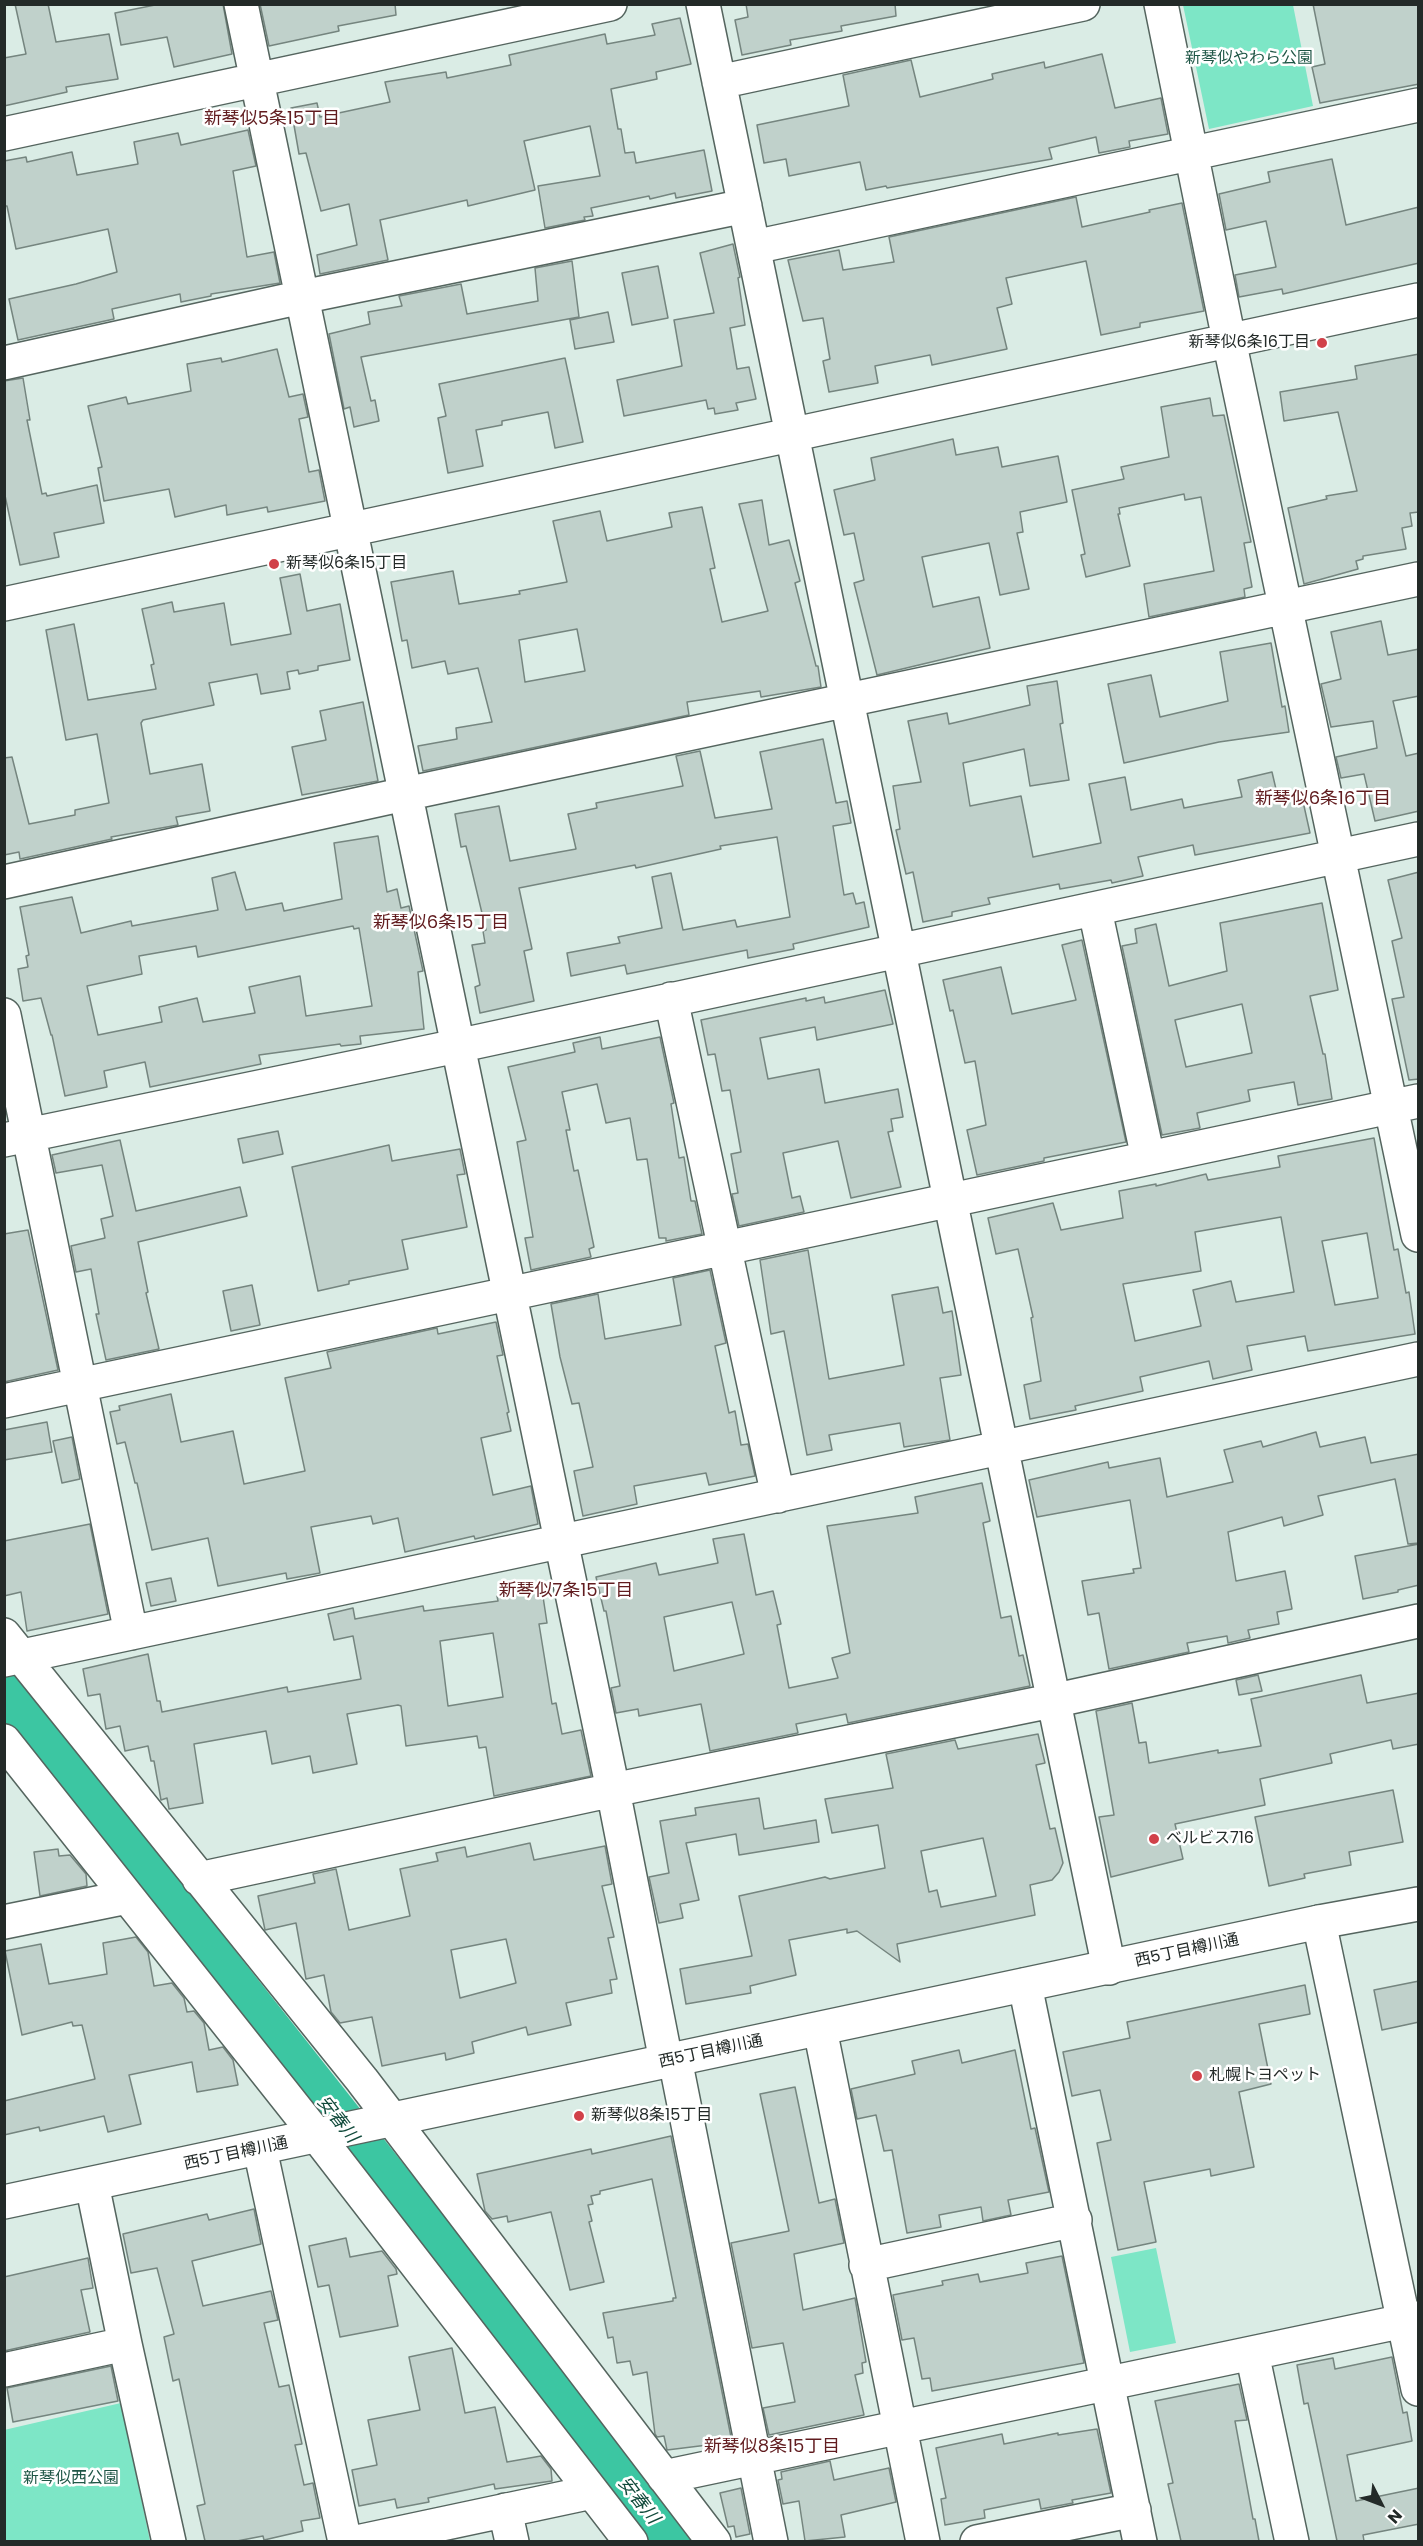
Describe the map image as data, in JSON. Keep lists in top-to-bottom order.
{
  "streets": {
    "street": ["西5丁目樽川通"]
  },
  "districts": [
    "新琴似5条15丁目",
    "新琴似6条16丁目",
    "新琴似6条15丁目",
    "新琴似7条15丁目",
    "新琴似8条15丁目"
  ],
  "water": ["安春川"],
  "parks": ["新琴似やわら公園", "新琴似西公園"],
  "places": [
    "新琴似6条16丁目",
    "新琴似6条15丁目",
    "ベルビス716",
    "札幌トヨペット",
    "新琴似8条15丁目"
  ],
  "north": "bottom right"
}
